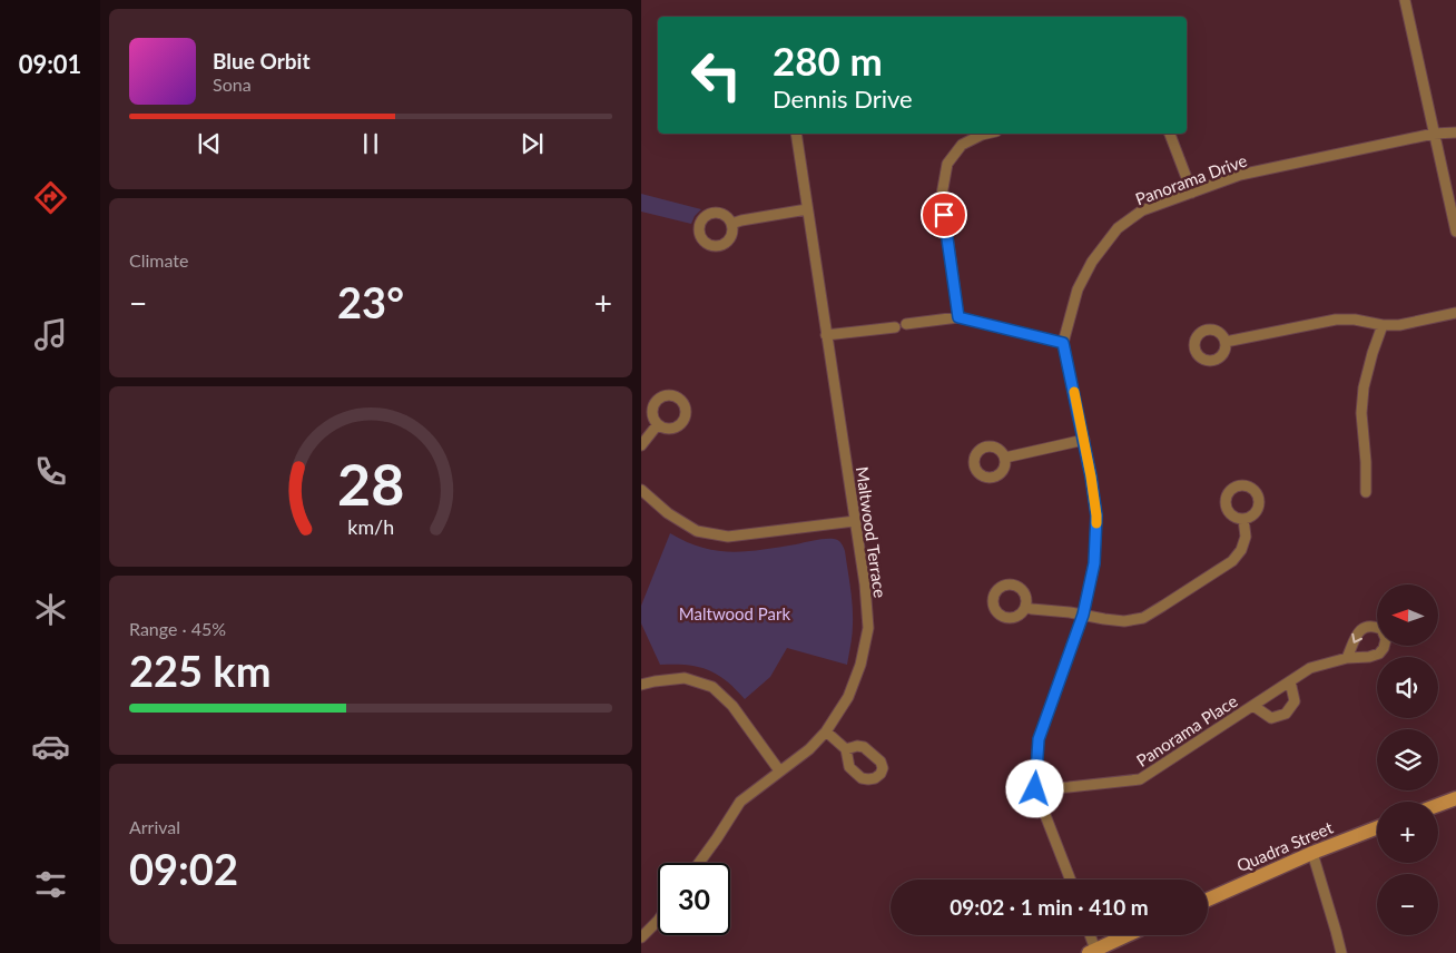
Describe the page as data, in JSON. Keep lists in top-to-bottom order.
{
  "streets": {
    "main road": ["Quadra Street"],
    "street": ["Panorama Drive", "Maltwood Terrace", "Panorama Place"]
  },
  "crossings": [
    ["Panorama Drive", "Panorama Place"]
  ],
  "parks": ["Maltwood Park"],
  "north": "left",
  "page": {
    "tabs": "09:01",
    "turn": ["280 m", "Dennis Drive"],
    "song": ["Blue Orbit", "Sona"],
    "tile": [
      "Climate",
      ["Range · 45%", "225 km"],
      ["Arrival", "09:02"]
    ],
    "heat": ["−", "23°", "+"],
    "map_buttons": ["+", "−"],
    "limit": "30",
    "trip": "09:02 · 1 min · 410 m",
    "gauge": ["28", "km/h"]
  }
}
